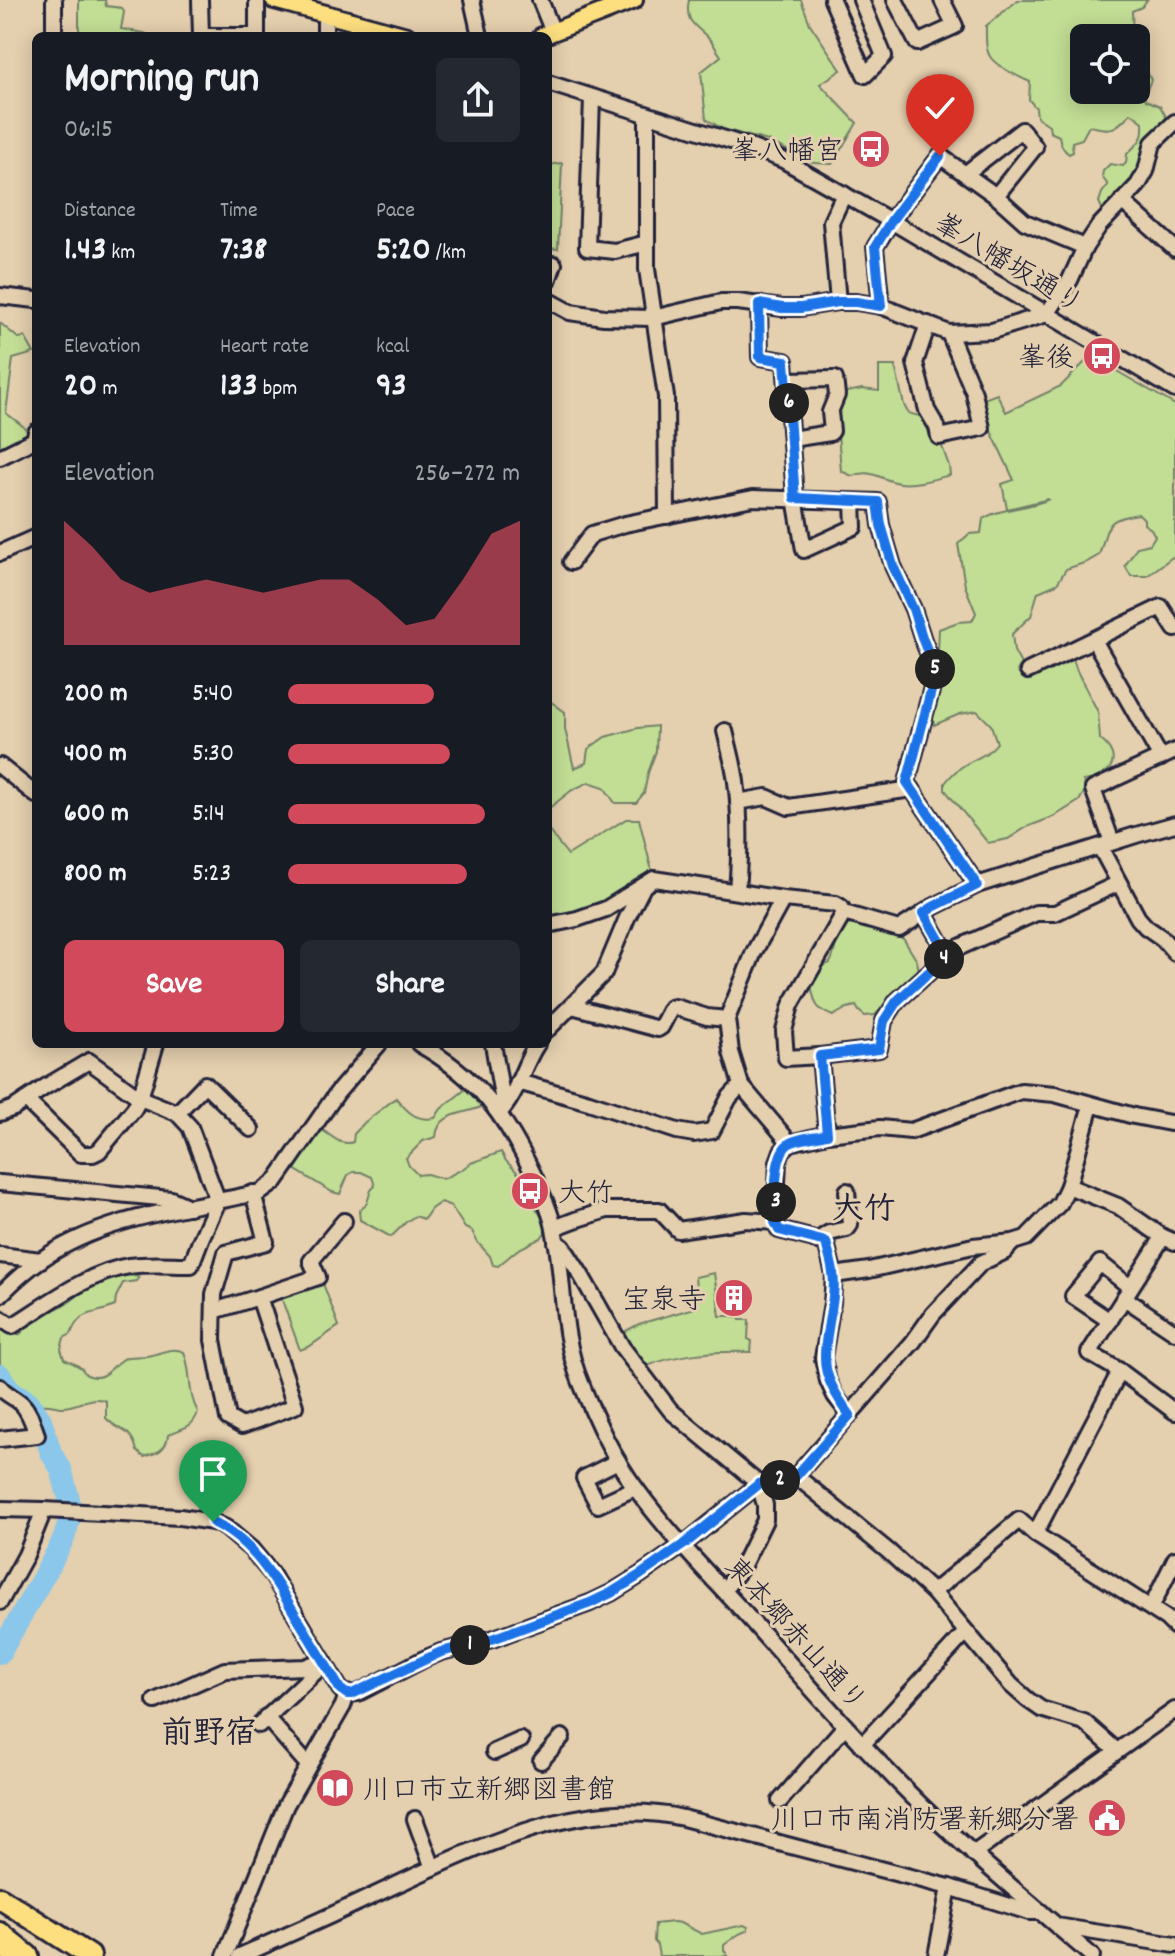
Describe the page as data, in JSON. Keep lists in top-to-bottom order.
{
  "streets": {
    "street": ["峯八幡坂通り", "東本郷赤山通り"]
  },
  "districts": ["大竹", "前野宿"],
  "places": {
    "bus stop": ["峯八幡宮", "峯後", "大竹"],
    "building": ["宝泉寺"],
    "library": ["川口市立新郷図書館"],
    "public building": ["川口市南消防署新郷分署"]
  },
  "page": {
    "heading": ["Morning run", "06:15"],
    "stats": [
      ["Distance", "1.43 km"],
      ["Time", "7:38"],
      ["Pace", "5:20 /km"],
      ["Elevation", "20 m"],
      ["Heart rate", "133 bpm"],
      ["kcal", "93"]
    ],
    "pins": [
      "6",
      "5",
      "4",
      "3",
      "2",
      "1"
    ],
    "chart": ["Elevation", "256–272 m"],
    "list": [
      {
        "name": "200 m",
        "note": "5:40"
      },
      {
        "name": "400 m",
        "note": "5:30"
      },
      {
        "name": "600 m",
        "note": "5:14"
      },
      {
        "name": "800 m",
        "note": "5:23"
      }
    ],
    "buttons": ["Save", "Share"]
  }
}
